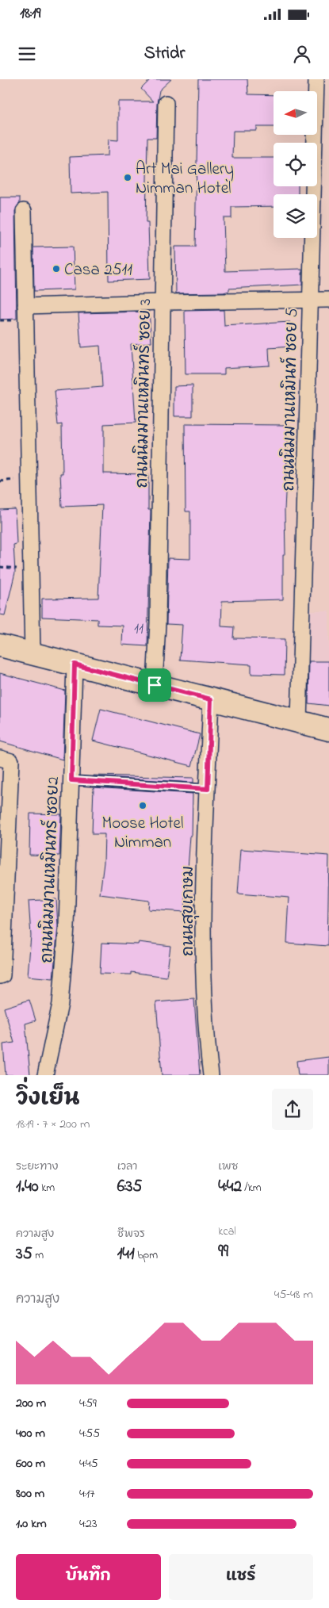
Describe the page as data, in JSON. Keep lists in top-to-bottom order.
{
  "streets": {
    "street": [
      "ถนนนิมมานเหมินทร์ ซอย 3",
      "ถนนนิมมานเหมินท์ ซอย 5",
      "ถนนนิมมานเหมินทร์ ซอย2",
      "ถนนสุขเกษม"
    ]
  },
  "places": ["Art Mai Gallery Nimman Hotel", "Casa 2511", "Moose Hotel Nimman"],
  "house_numbers": ["11"],
  "north": "left",
  "page": {
    "status": "18:19",
    "header": "Stridr",
    "heading": ["วิ่งเย็น", "18:19 · 7 × 200 m"],
    "stats": [
      ["ระยะทาง", "1.40 km"],
      ["เวลา", "6:35"],
      ["เพซ", "4:42 /km"],
      ["ความสูง", "35 m"],
      ["ชีพจร", "141 bpm"],
      ["kcal", "99"]
    ],
    "chart": ["ความสูง", "45–48 m"],
    "list": [
      {
        "name": "200 m",
        "note": "4:59"
      },
      {
        "name": "400 m",
        "note": "4:55"
      },
      {
        "name": "600 m",
        "note": "4:45"
      },
      {
        "name": "800 m",
        "note": "4:17"
      },
      {
        "name": "1.0 km",
        "note": "4:23"
      }
    ],
    "buttons": ["บันทึก", "แชร์"]
  }
}
